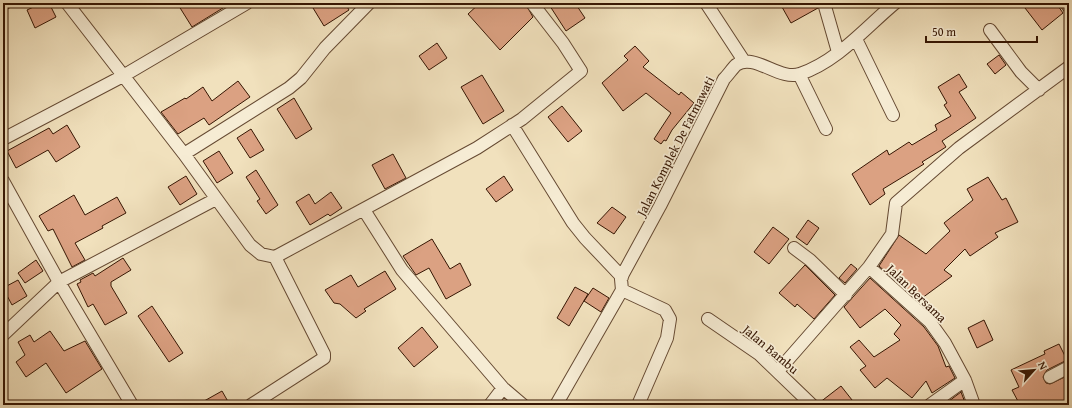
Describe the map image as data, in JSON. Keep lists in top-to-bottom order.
{
  "streets": {
    "street": ["Jalan Komplek De Fatmawati", "Jalan Bersama", "Jalan Bambu"]
  },
  "scale_bar": "50 m",
  "north": "top right"
}
